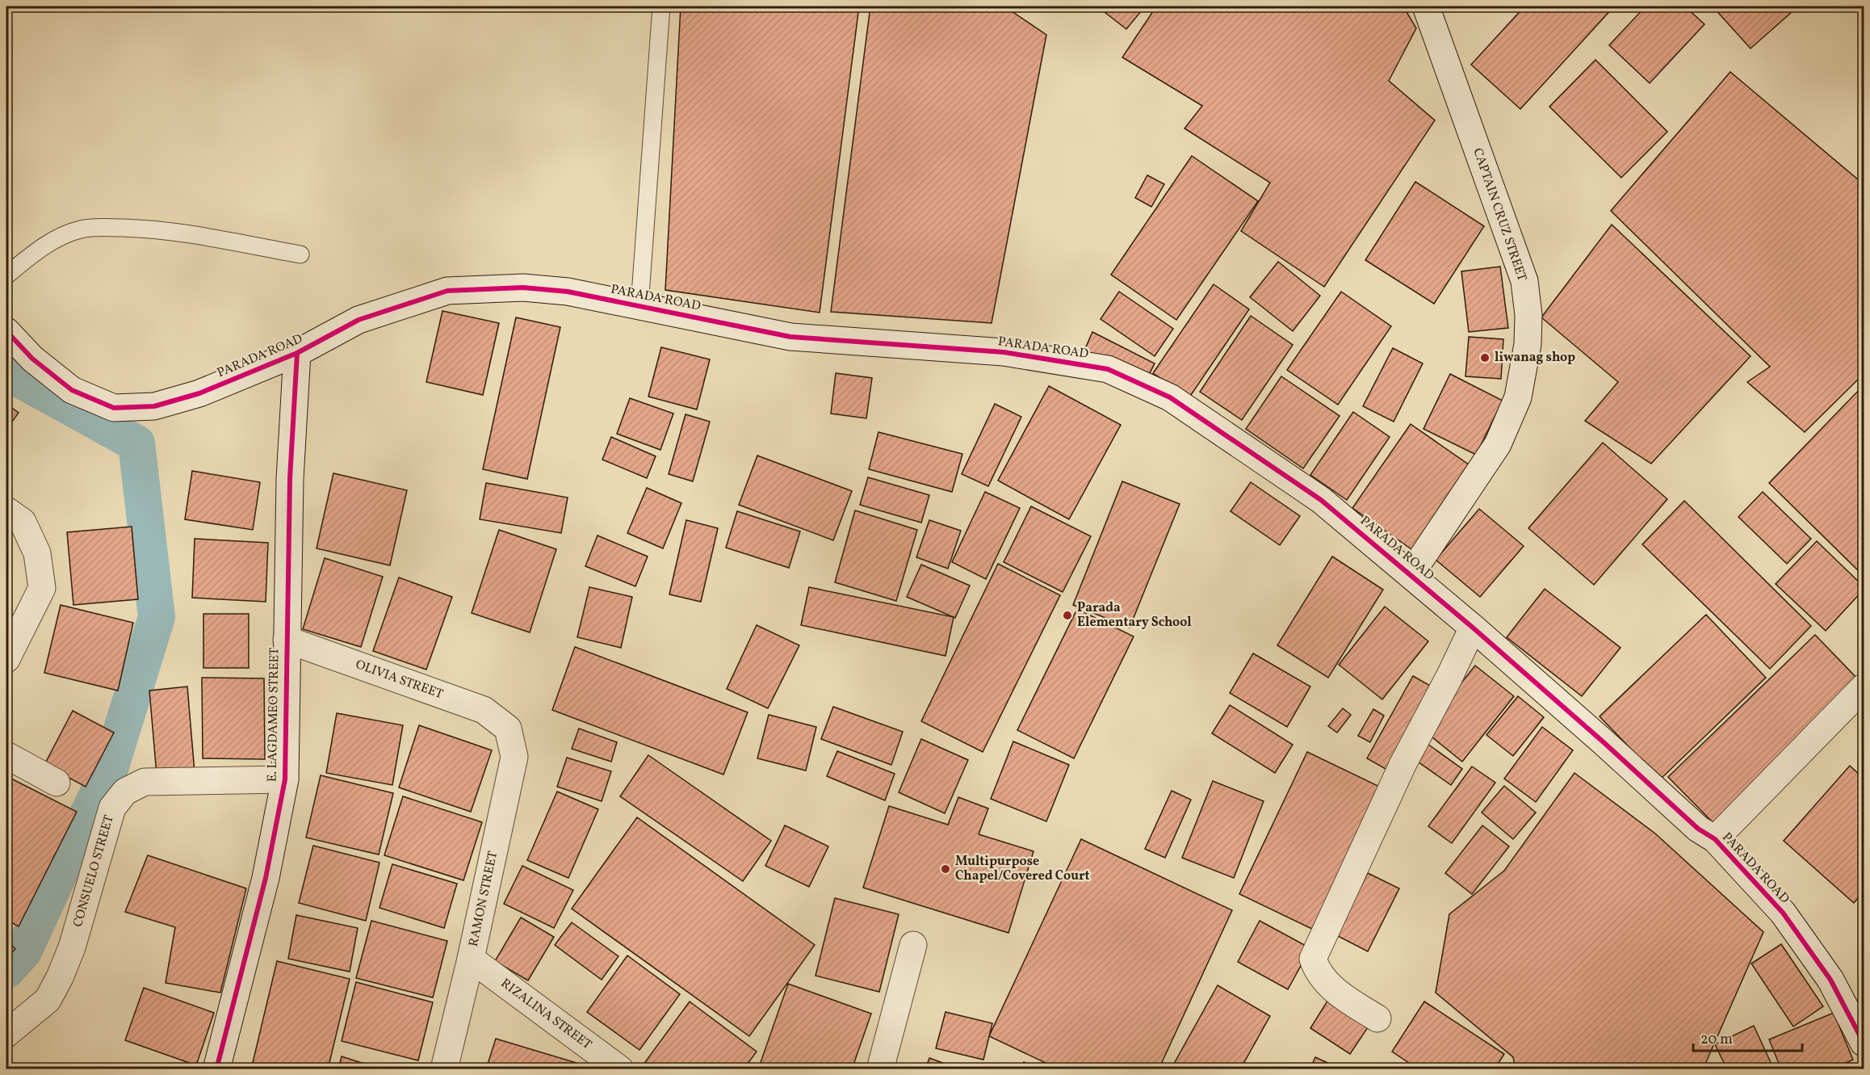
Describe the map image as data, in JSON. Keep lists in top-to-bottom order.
{
  "streets": {
    "street": [
      "CAPTAIN CRUZ STREET",
      "PARADA ROAD",
      "OLIVIA STREET",
      "E. LAGDAMEO STREET",
      "CONSUELO STREET",
      "RAMON STREET",
      "RIZALINA STREET"
    ]
  },
  "crossings": [
    ["CAPTAIN CRUZ STREET", "PARADA ROAD"],
    ["PARADA ROAD", "E. LAGDAMEO STREET"],
    ["OLIVIA STREET", "E. LAGDAMEO STREET"],
    ["OLIVIA STREET", "RAMON STREET"],
    ["E. LAGDAMEO STREET", "CONSUELO STREET"],
    ["RAMON STREET", "RIZALINA STREET"]
  ],
  "places": ["liwanag shop", "Parada Elementary School", "Multipurpose Chapel/Covered Court"],
  "scale_bar": "20 m"
}
